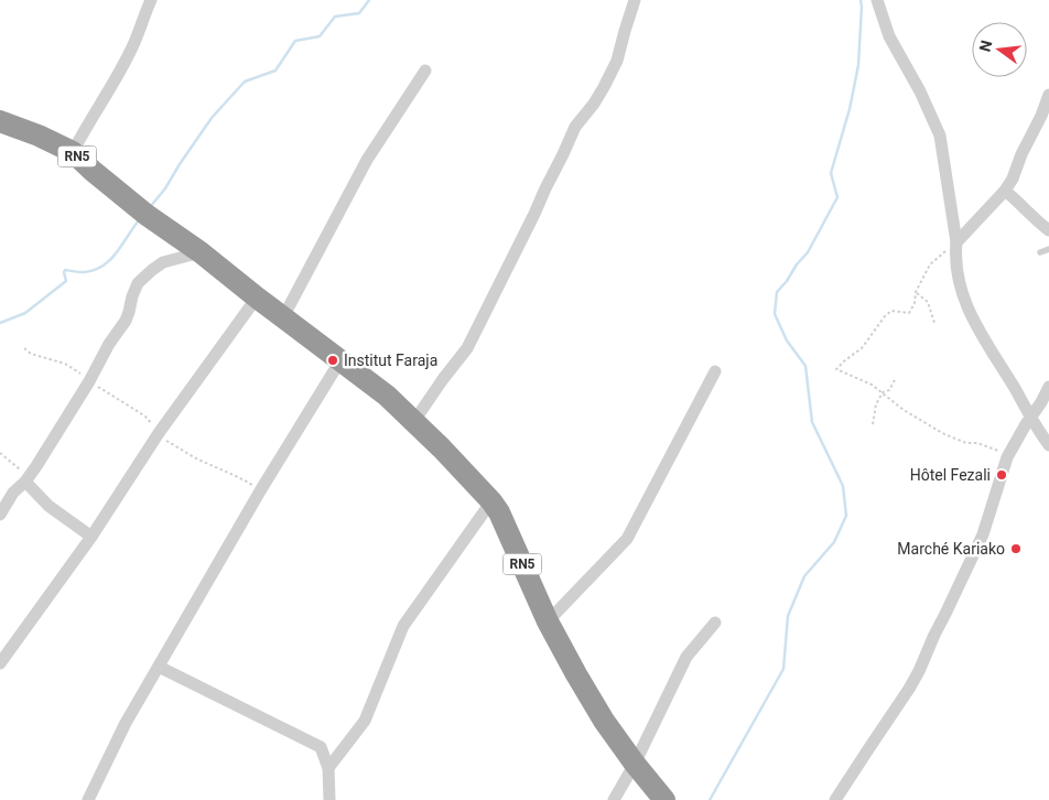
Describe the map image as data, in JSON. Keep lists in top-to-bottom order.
{
  "streets": {
    "highway": ["RN5"]
  },
  "places": ["Institut Faraja", "Hôtel Fezali", "Marché Kariako"],
  "north": "left"
}
